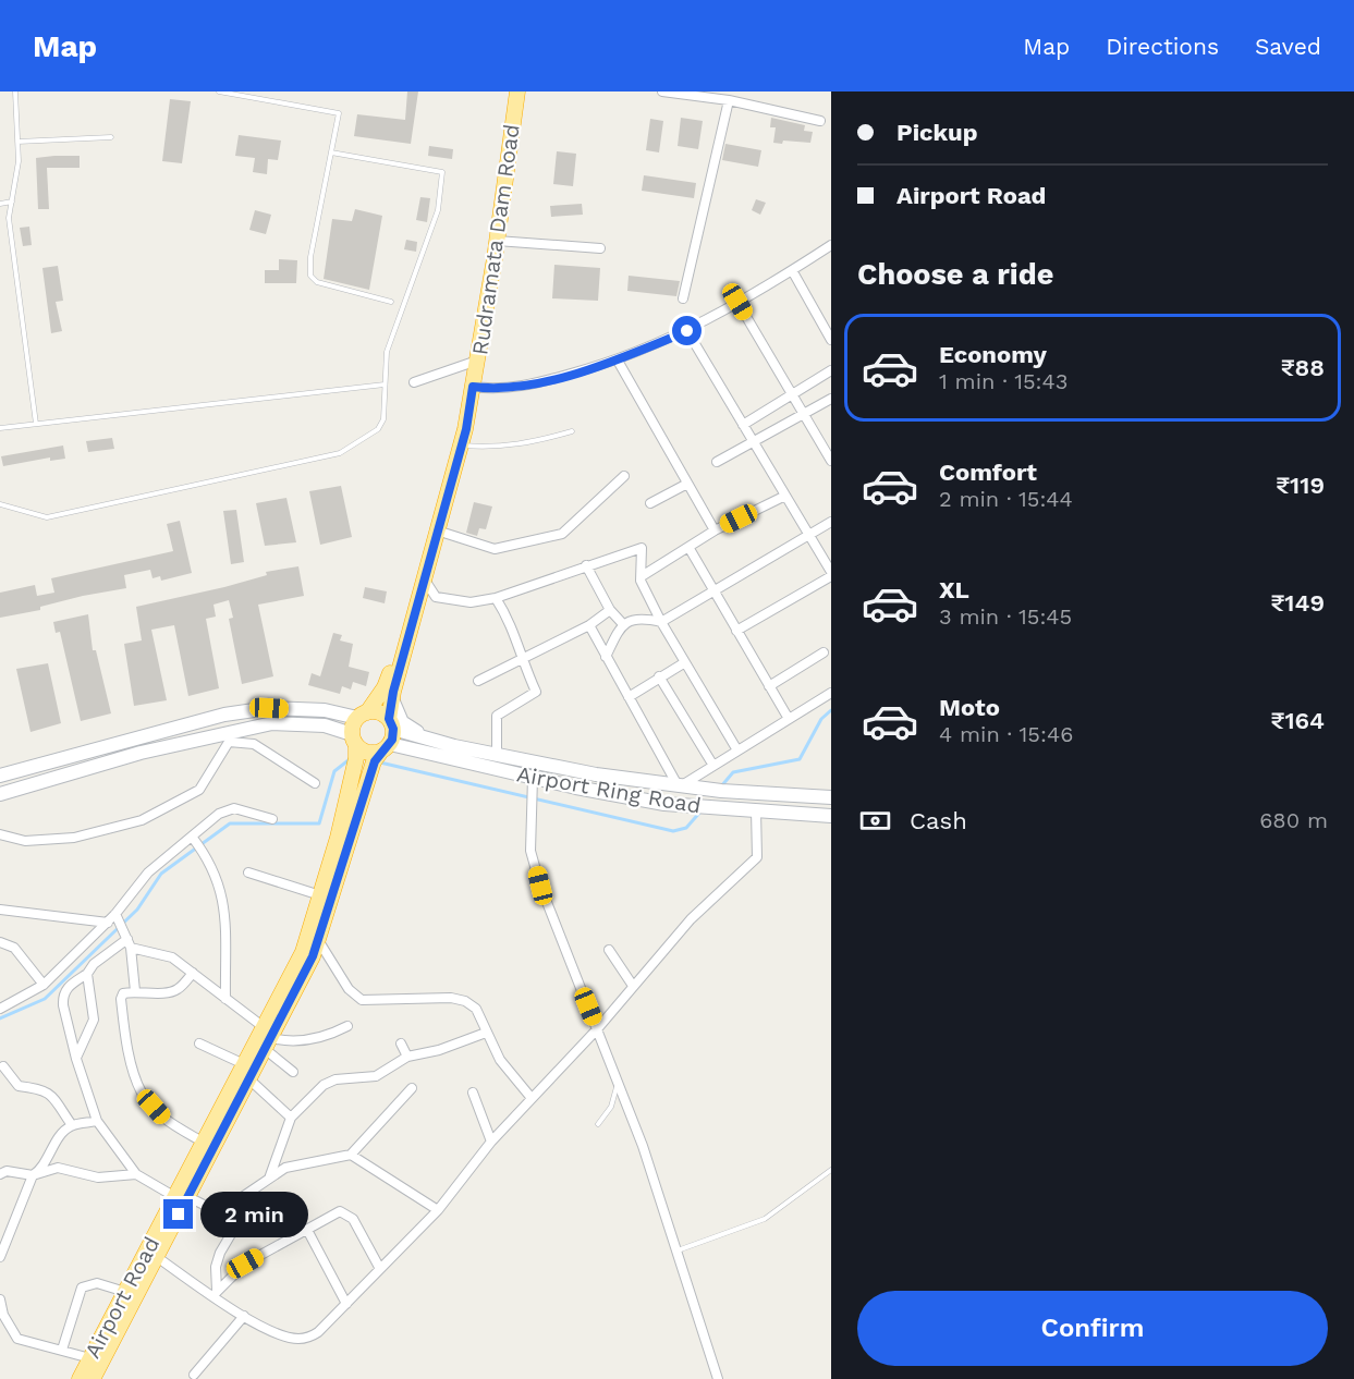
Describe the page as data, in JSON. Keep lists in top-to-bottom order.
{
  "streets": {
    "highway": ["Rudramata Dam Road", "Airport Road"],
    "main road": ["Airport Ring Road"]
  },
  "crossings": [
    ["Airport Ring Road", "Airport Road"]
  ],
  "page": {
    "header": "Map",
    "nav": ["Map", "Directions", "Saved"],
    "banner": ["Pickup", "Airport Road"],
    "heading": "Choose a ride",
    "list": [
      {
        "name": "Economy",
        "note": "1 min · 15:43",
        "value": "₹88"
      },
      {
        "name": "Comfort",
        "note": "2 min · 15:44",
        "value": "₹119"
      },
      {
        "name": "XL",
        "note": "3 min · 15:45",
        "value": "₹149"
      },
      {
        "name": "Moto",
        "note": "4 min · 15:46",
        "value": "₹164"
      }
    ],
    "pay": ["Cash", "680 m"],
    "bubble": "2 min",
    "buttons": "Confirm"
  }
}
